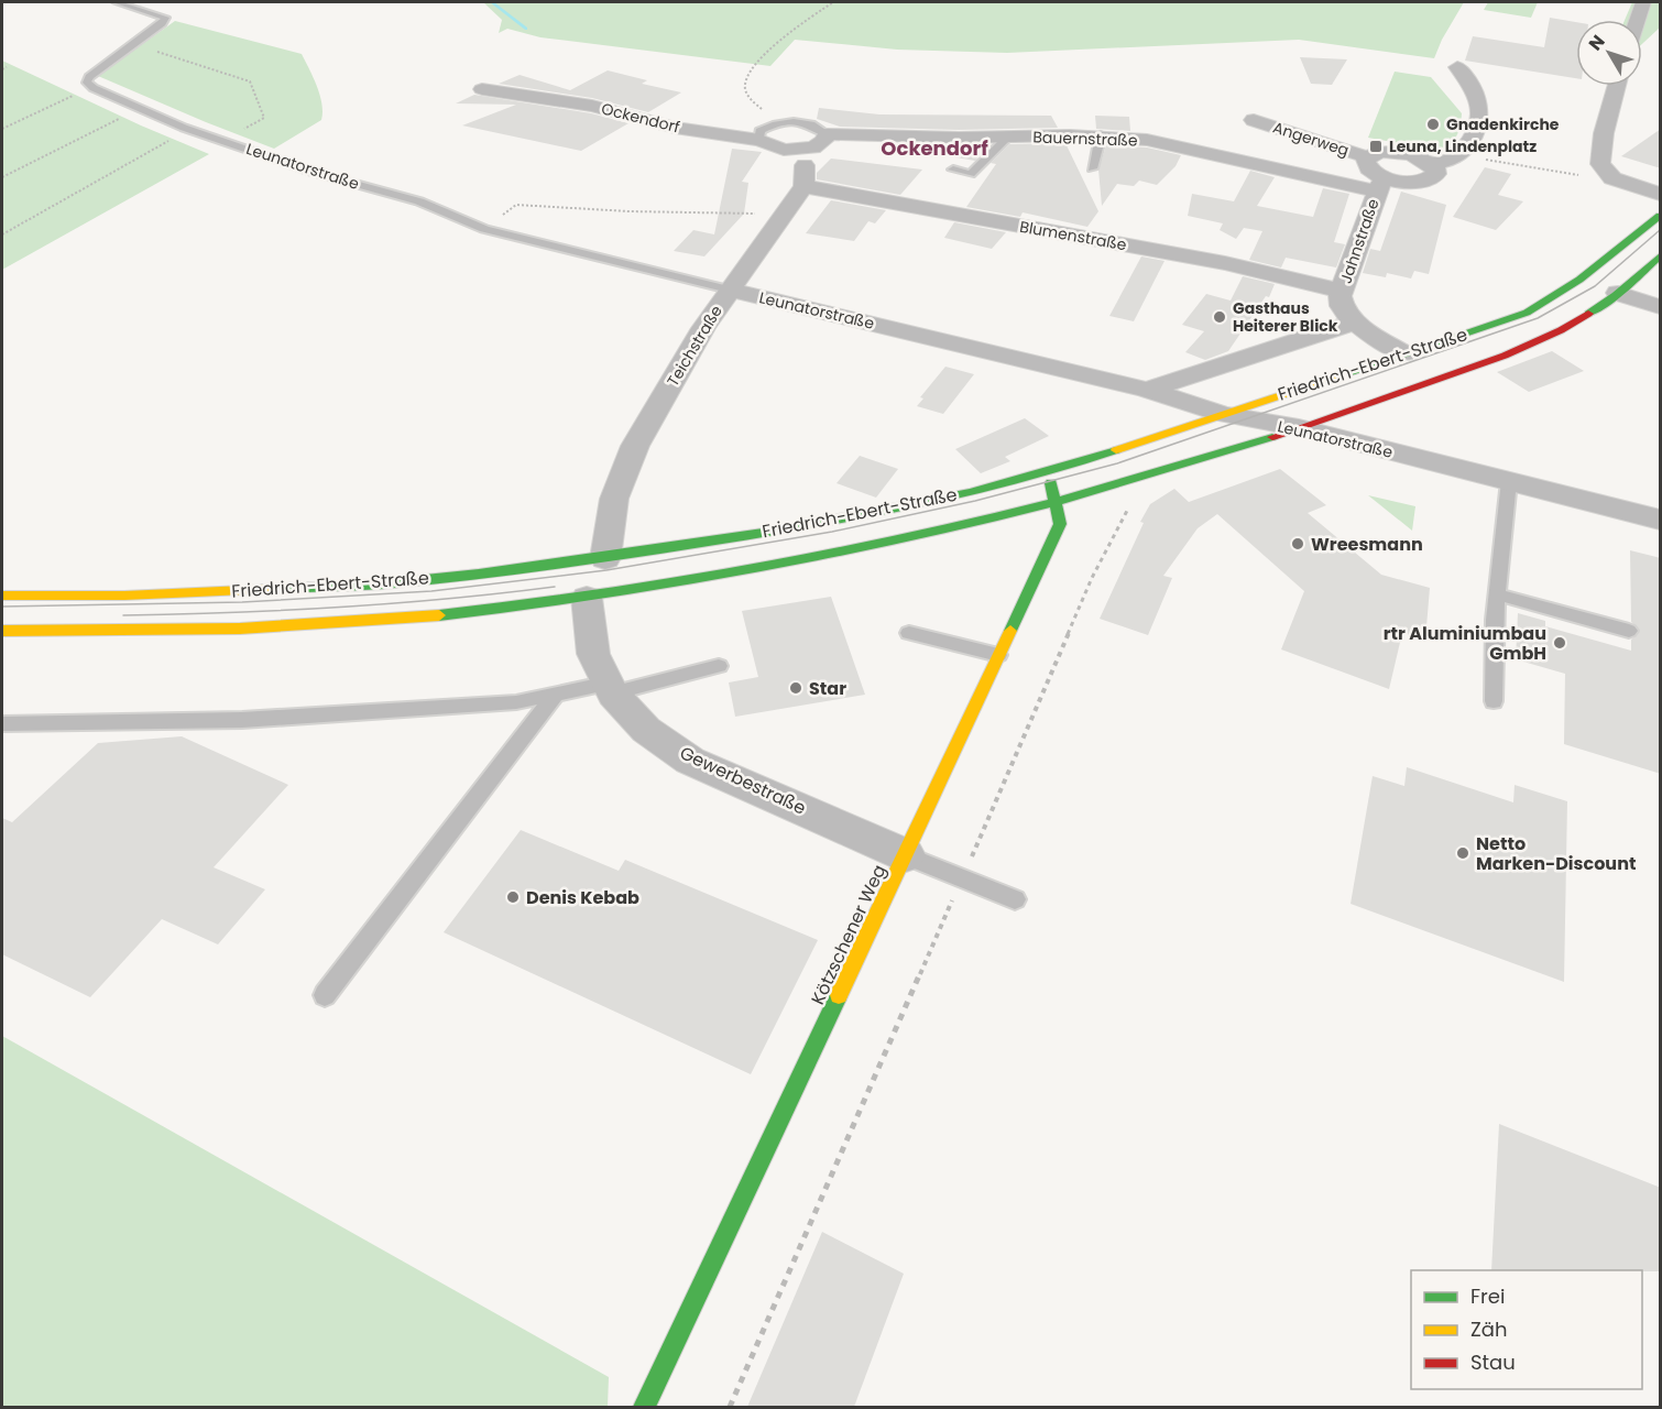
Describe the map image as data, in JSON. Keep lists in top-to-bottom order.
{
  "streets": {
    "main road": ["Friedrich-Ebert-Straße", "Kötzschener Weg"],
    "street": [
      "Ockendorf",
      "Bauernstraße",
      "Angerweg",
      "Leunatorstraße",
      "Blumenstraße",
      "Jahnstraße",
      "Teichstraße",
      "Gewerbestraße"
    ]
  },
  "crossings": [
    ["Bauernstraße", "Jahnstraße"],
    ["Leunatorstraße", "Teichstraße"],
    ["Leunatorstraße", "Friedrich-Ebert-Straße"],
    ["Blumenstraße", "Jahnstraße"],
    ["Blumenstraße", "Teichstraße"],
    ["Jahnstraße", "Friedrich-Ebert-Straße"],
    ["Teichstraße", "Friedrich-Ebert-Straße"],
    ["Friedrich-Ebert-Straße", "Gewerbestraße"],
    ["Friedrich-Ebert-Straße", "Kötzschener Weg"],
    ["Gewerbestraße", "Kötzschener Weg"]
  ],
  "districts": ["Ockendorf"],
  "places": {
    "other": [
      "Gnadenkirche",
      "Gasthaus Heiterer Blick",
      "Wreesmann",
      "rtr Aluminiumbau GmbH",
      "Star",
      "Netto Marken-Discount",
      "Denis Kebab"
    ],
    "transit": ["Leuna, Lindenplatz"]
  },
  "legend": ["Frei", "Zäh", "Stau"],
  "north": "top left"
}
